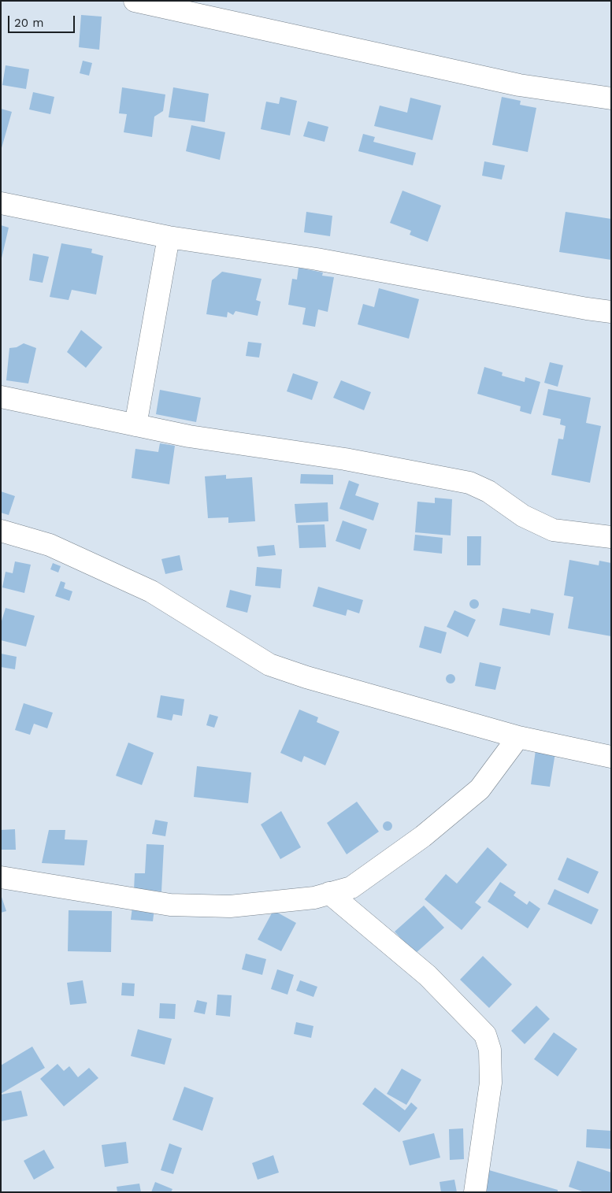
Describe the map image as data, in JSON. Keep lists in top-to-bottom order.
{
  "scale_bar": "20 m"
}
